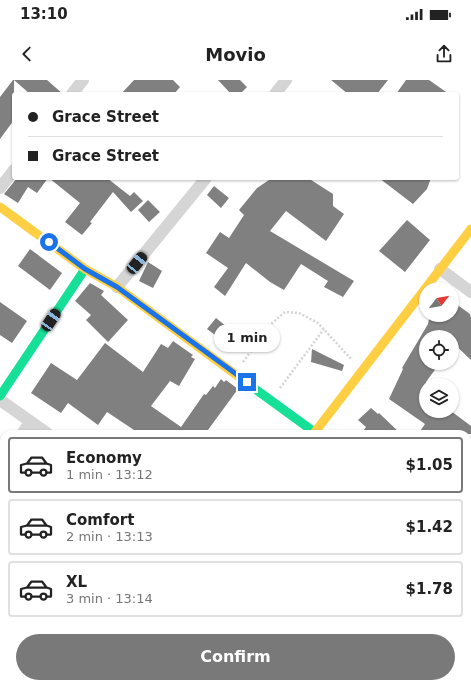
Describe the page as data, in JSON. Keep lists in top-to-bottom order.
{
  "north": "top right",
  "page": {
    "status": "13:10",
    "header": "Movio",
    "banner": ["Grace Street", "Grace Street"],
    "bubble": "1 min",
    "list": [
      {
        "name": "Economy",
        "note": "1 min · 13:12",
        "value": "$1.05"
      },
      {
        "name": "Comfort",
        "note": "2 min · 13:13",
        "value": "$1.42"
      },
      {
        "name": "XL",
        "note": "3 min · 13:14",
        "value": "$1.78"
      }
    ],
    "buttons": "Confirm"
  }
}
